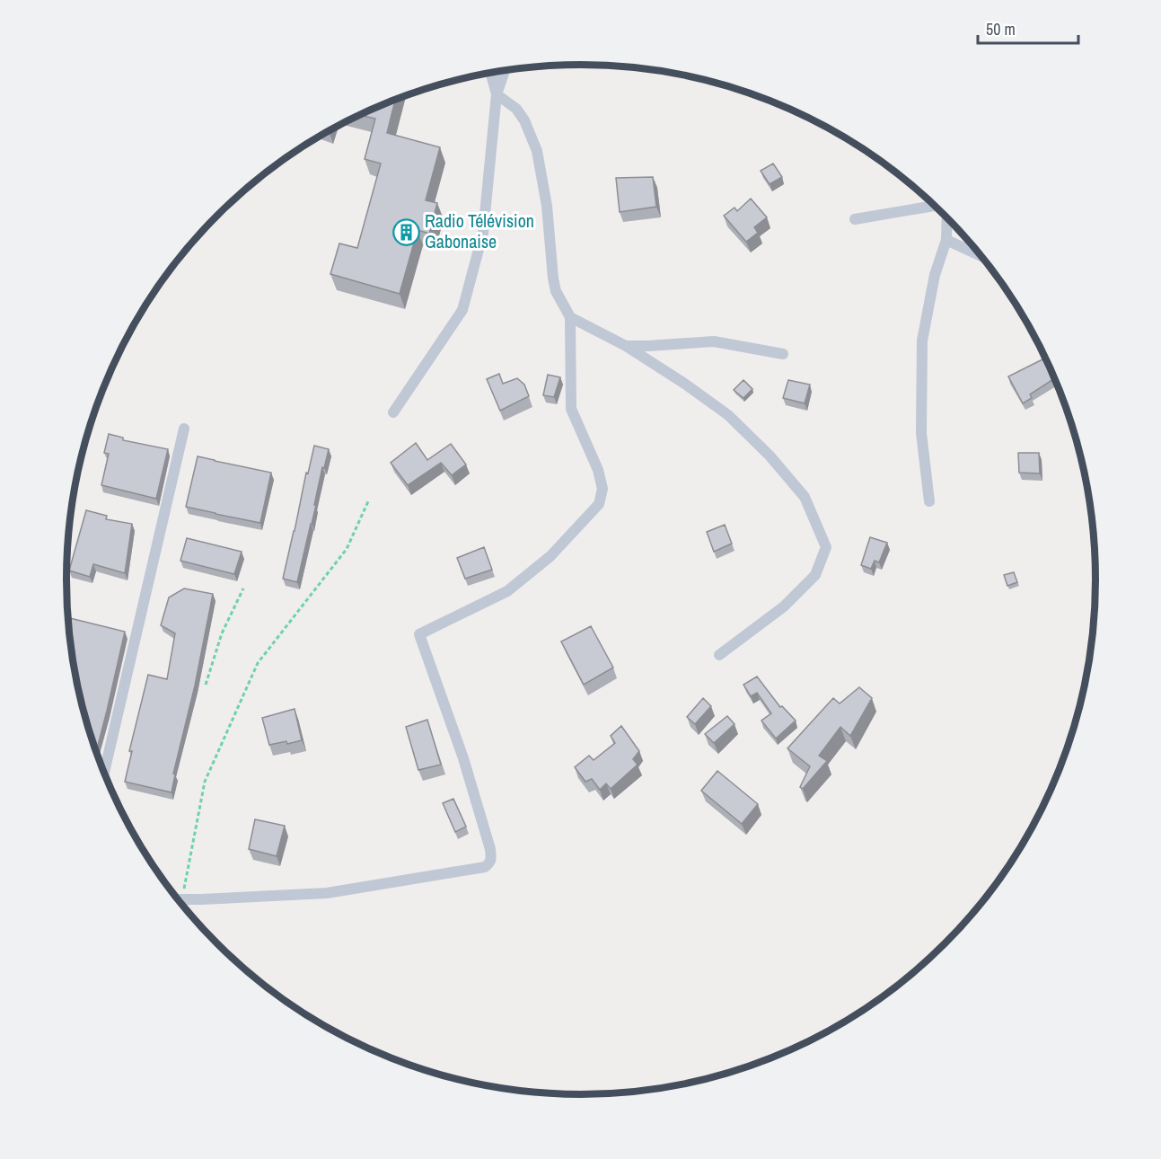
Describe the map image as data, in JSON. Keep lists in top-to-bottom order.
{
  "places": {
    "building": ["Radio Télévision Gabonaise"]
  },
  "scale_bar": "50 m"
}
